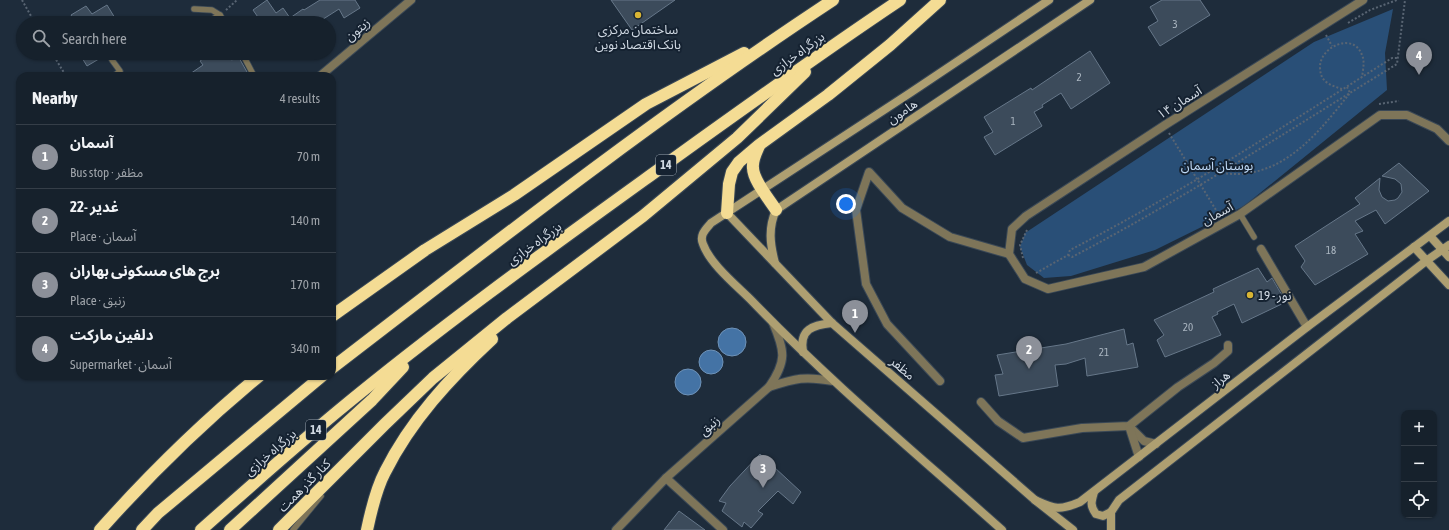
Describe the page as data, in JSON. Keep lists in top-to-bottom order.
{
  "streets": {
    "highway": ["بزرگراه خرازی", "14", "کنار گذر همت"],
    "street": [
      "زیتون",
      "آسمان ۱۴",
      "هامون",
      "آسمان",
      "مظفر",
      "هراز",
      "زنبق"
    ]
  },
  "crossings": [
    ["آسمان ۱۴", "آسمان"],
    ["هامون", "مظفر"],
    ["هامون", "زنبق"],
    ["مظفر", "هراز"]
  ],
  "parks": ["بوستان آسمان"],
  "places": ["ساختمان مرکزی بانک اقتصاد نوین", "19 - نور"],
  "house_numbers": [
    "3",
    "2",
    "1",
    "18",
    "20",
    "21"
  ],
  "page": {
    "search": "Search here",
    "pins": [
      "4",
      "1",
      "2",
      "3"
    ],
    "heading": ["Nearby", "4 results"],
    "list": [
      {
        "mark": "1",
        "name": "آسمان",
        "note": "Bus stop · مظفر",
        "value": "70 m"
      },
      {
        "mark": "2",
        "name": "22- غدیر",
        "note": "Place · آسمان",
        "value": "140 m"
      },
      {
        "mark": "3",
        "name": "برج های مسکونی بهاران",
        "note": "Place · زنبق",
        "value": "170 m"
      },
      {
        "mark": "4",
        "name": "دلفین مارکت",
        "note": "Supermarket · آسمان",
        "value": "340 m"
      }
    ],
    "map_buttons": ["+", "−"]
  }
}
